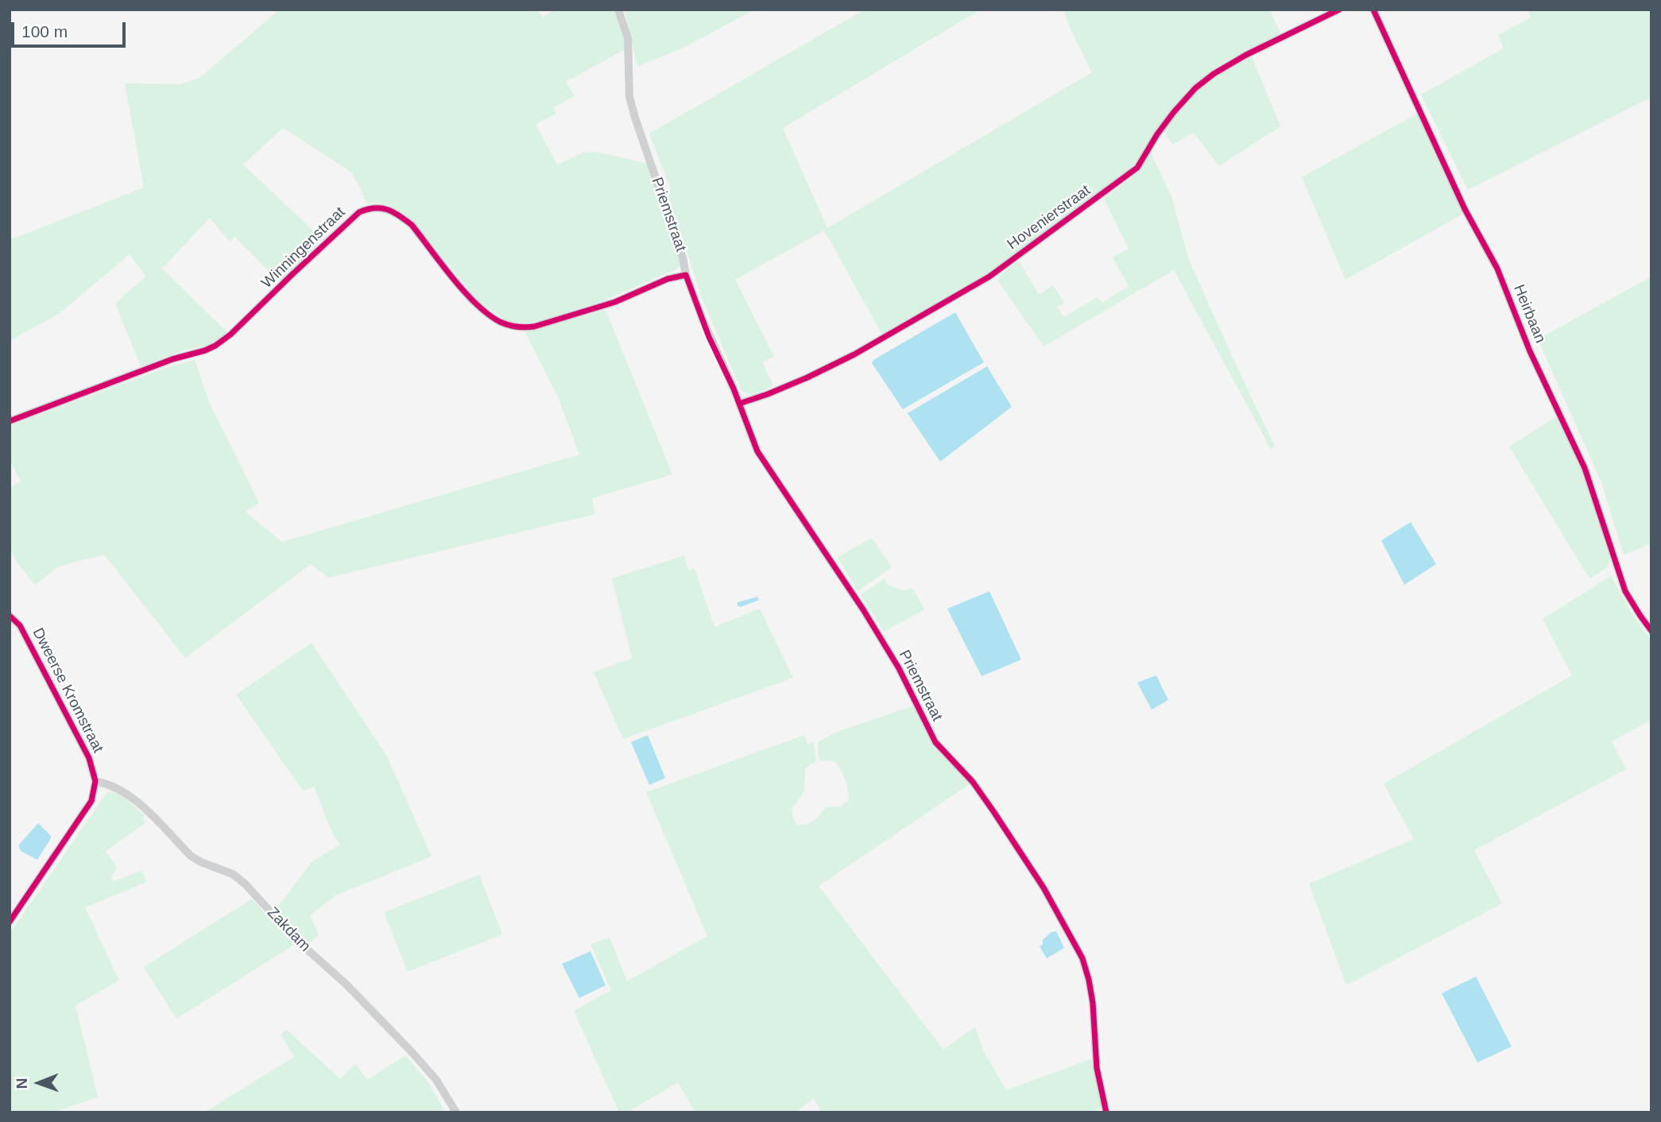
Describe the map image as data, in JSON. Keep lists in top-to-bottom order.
{
  "streets": {
    "street": [
      "Priemstraat",
      "Hovenierstraat",
      "Winningenstraat",
      "Heirbaan",
      "Dweerse Kromstraat",
      "Zakdam"
    ]
  },
  "crossings": [
    ["Priemstraat", "Hovenierstraat"],
    ["Priemstraat", "Winningenstraat"],
    ["Dweerse Kromstraat", "Zakdam"]
  ],
  "scale_bar": "100 m",
  "north": "left"
}
